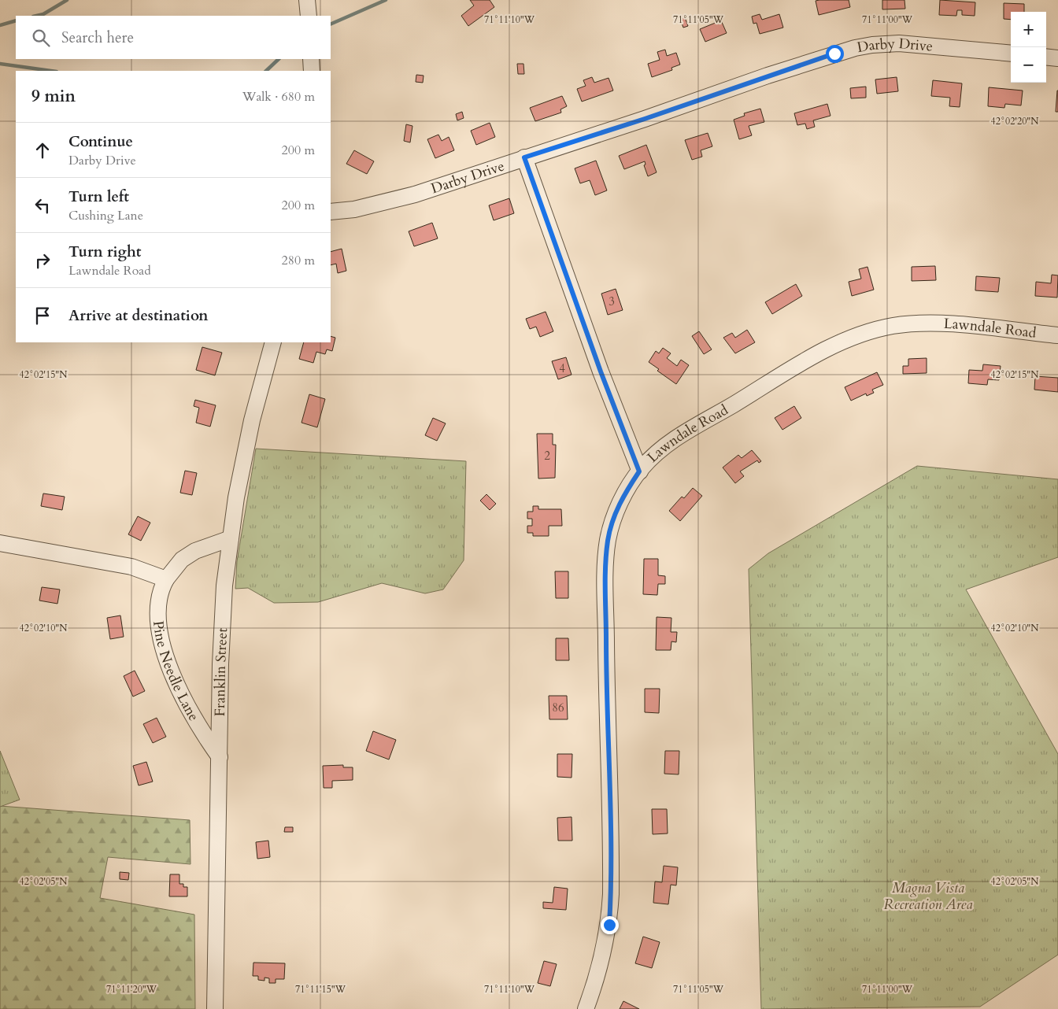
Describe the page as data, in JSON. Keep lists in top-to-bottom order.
{
  "streets": {
    "street": [
      "Darby Drive",
      "Lawndale Road",
      "Pine Needle Lane",
      "Franklin Street"
    ]
  },
  "crossings": [
    ["Pine Needle Lane", "Franklin Street"]
  ],
  "parks": ["Magna Vista Recreation Area"],
  "house_numbers": [
    "3",
    "4",
    "2",
    "86"
  ],
  "page": {
    "map_buttons": ["+", "−"],
    "search": "Search here",
    "heading": ["9 min", "Walk · 680 m"],
    "list": [
      ["Continue", "Darby Drive", "200 m"],
      ["Turn left", "Cushing Lane", "200 m"],
      ["Turn right", "Lawndale Road", "280 m"],
      "Arrive at destination"
    ]
  },
  "coordinates": [
    "71°11'10\"W",
    "71°11'05\"W",
    "71°11'00\"W",
    "42°02'20\"N",
    "42°02'15\"N",
    "42°02'10\"N",
    "42°02'05\"N",
    "71°11'20\"W",
    "71°11'15\"W"
  ]
}
